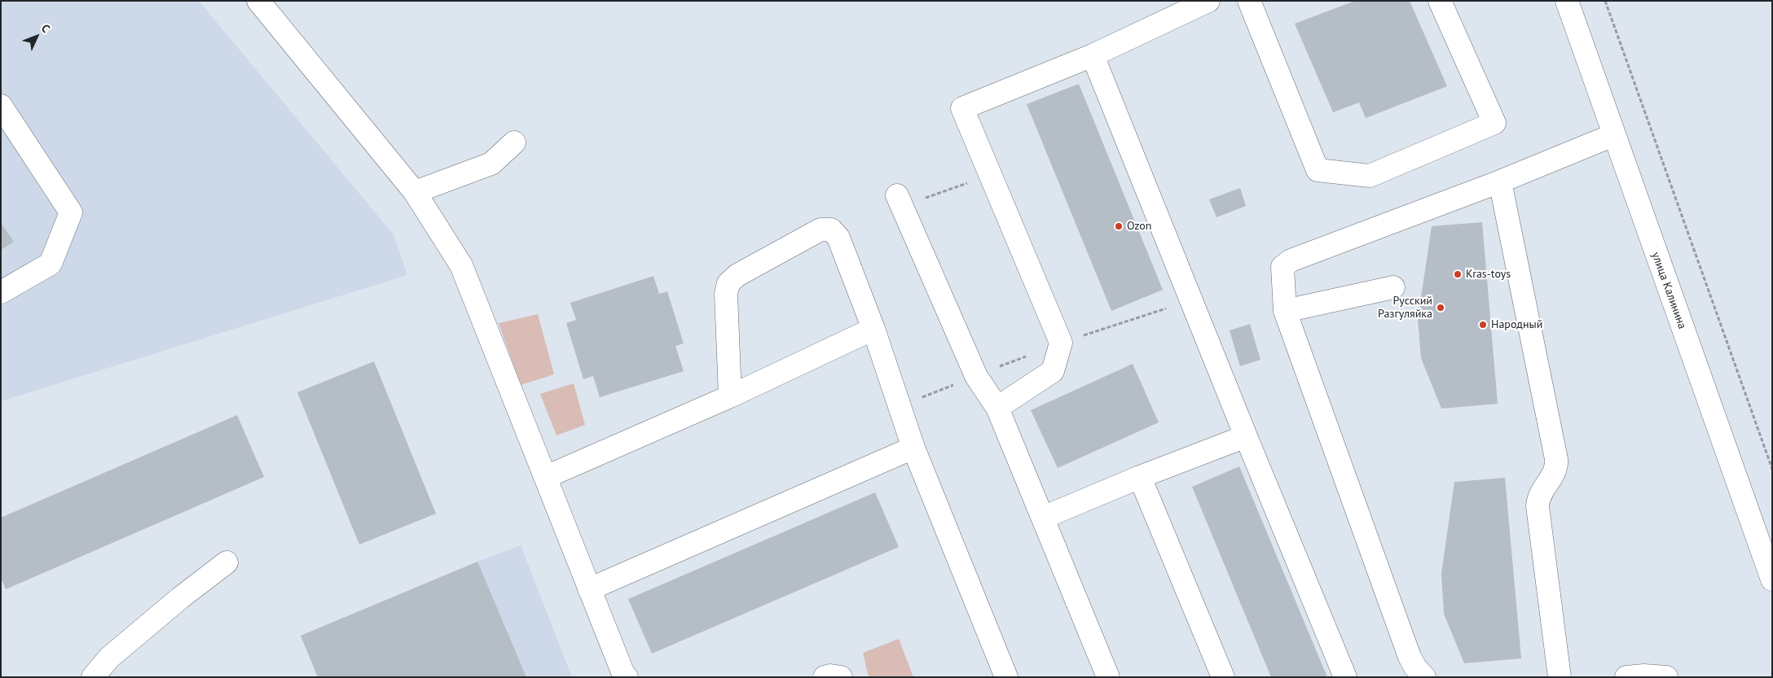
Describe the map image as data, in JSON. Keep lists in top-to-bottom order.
{
  "streets": {
    "main road": ["улица Калинина"]
  },
  "places": [
    "Ozon",
    "Kras-toys",
    "Русский Разгуляйка",
    "Народный"
  ],
  "north": "top right"
}
